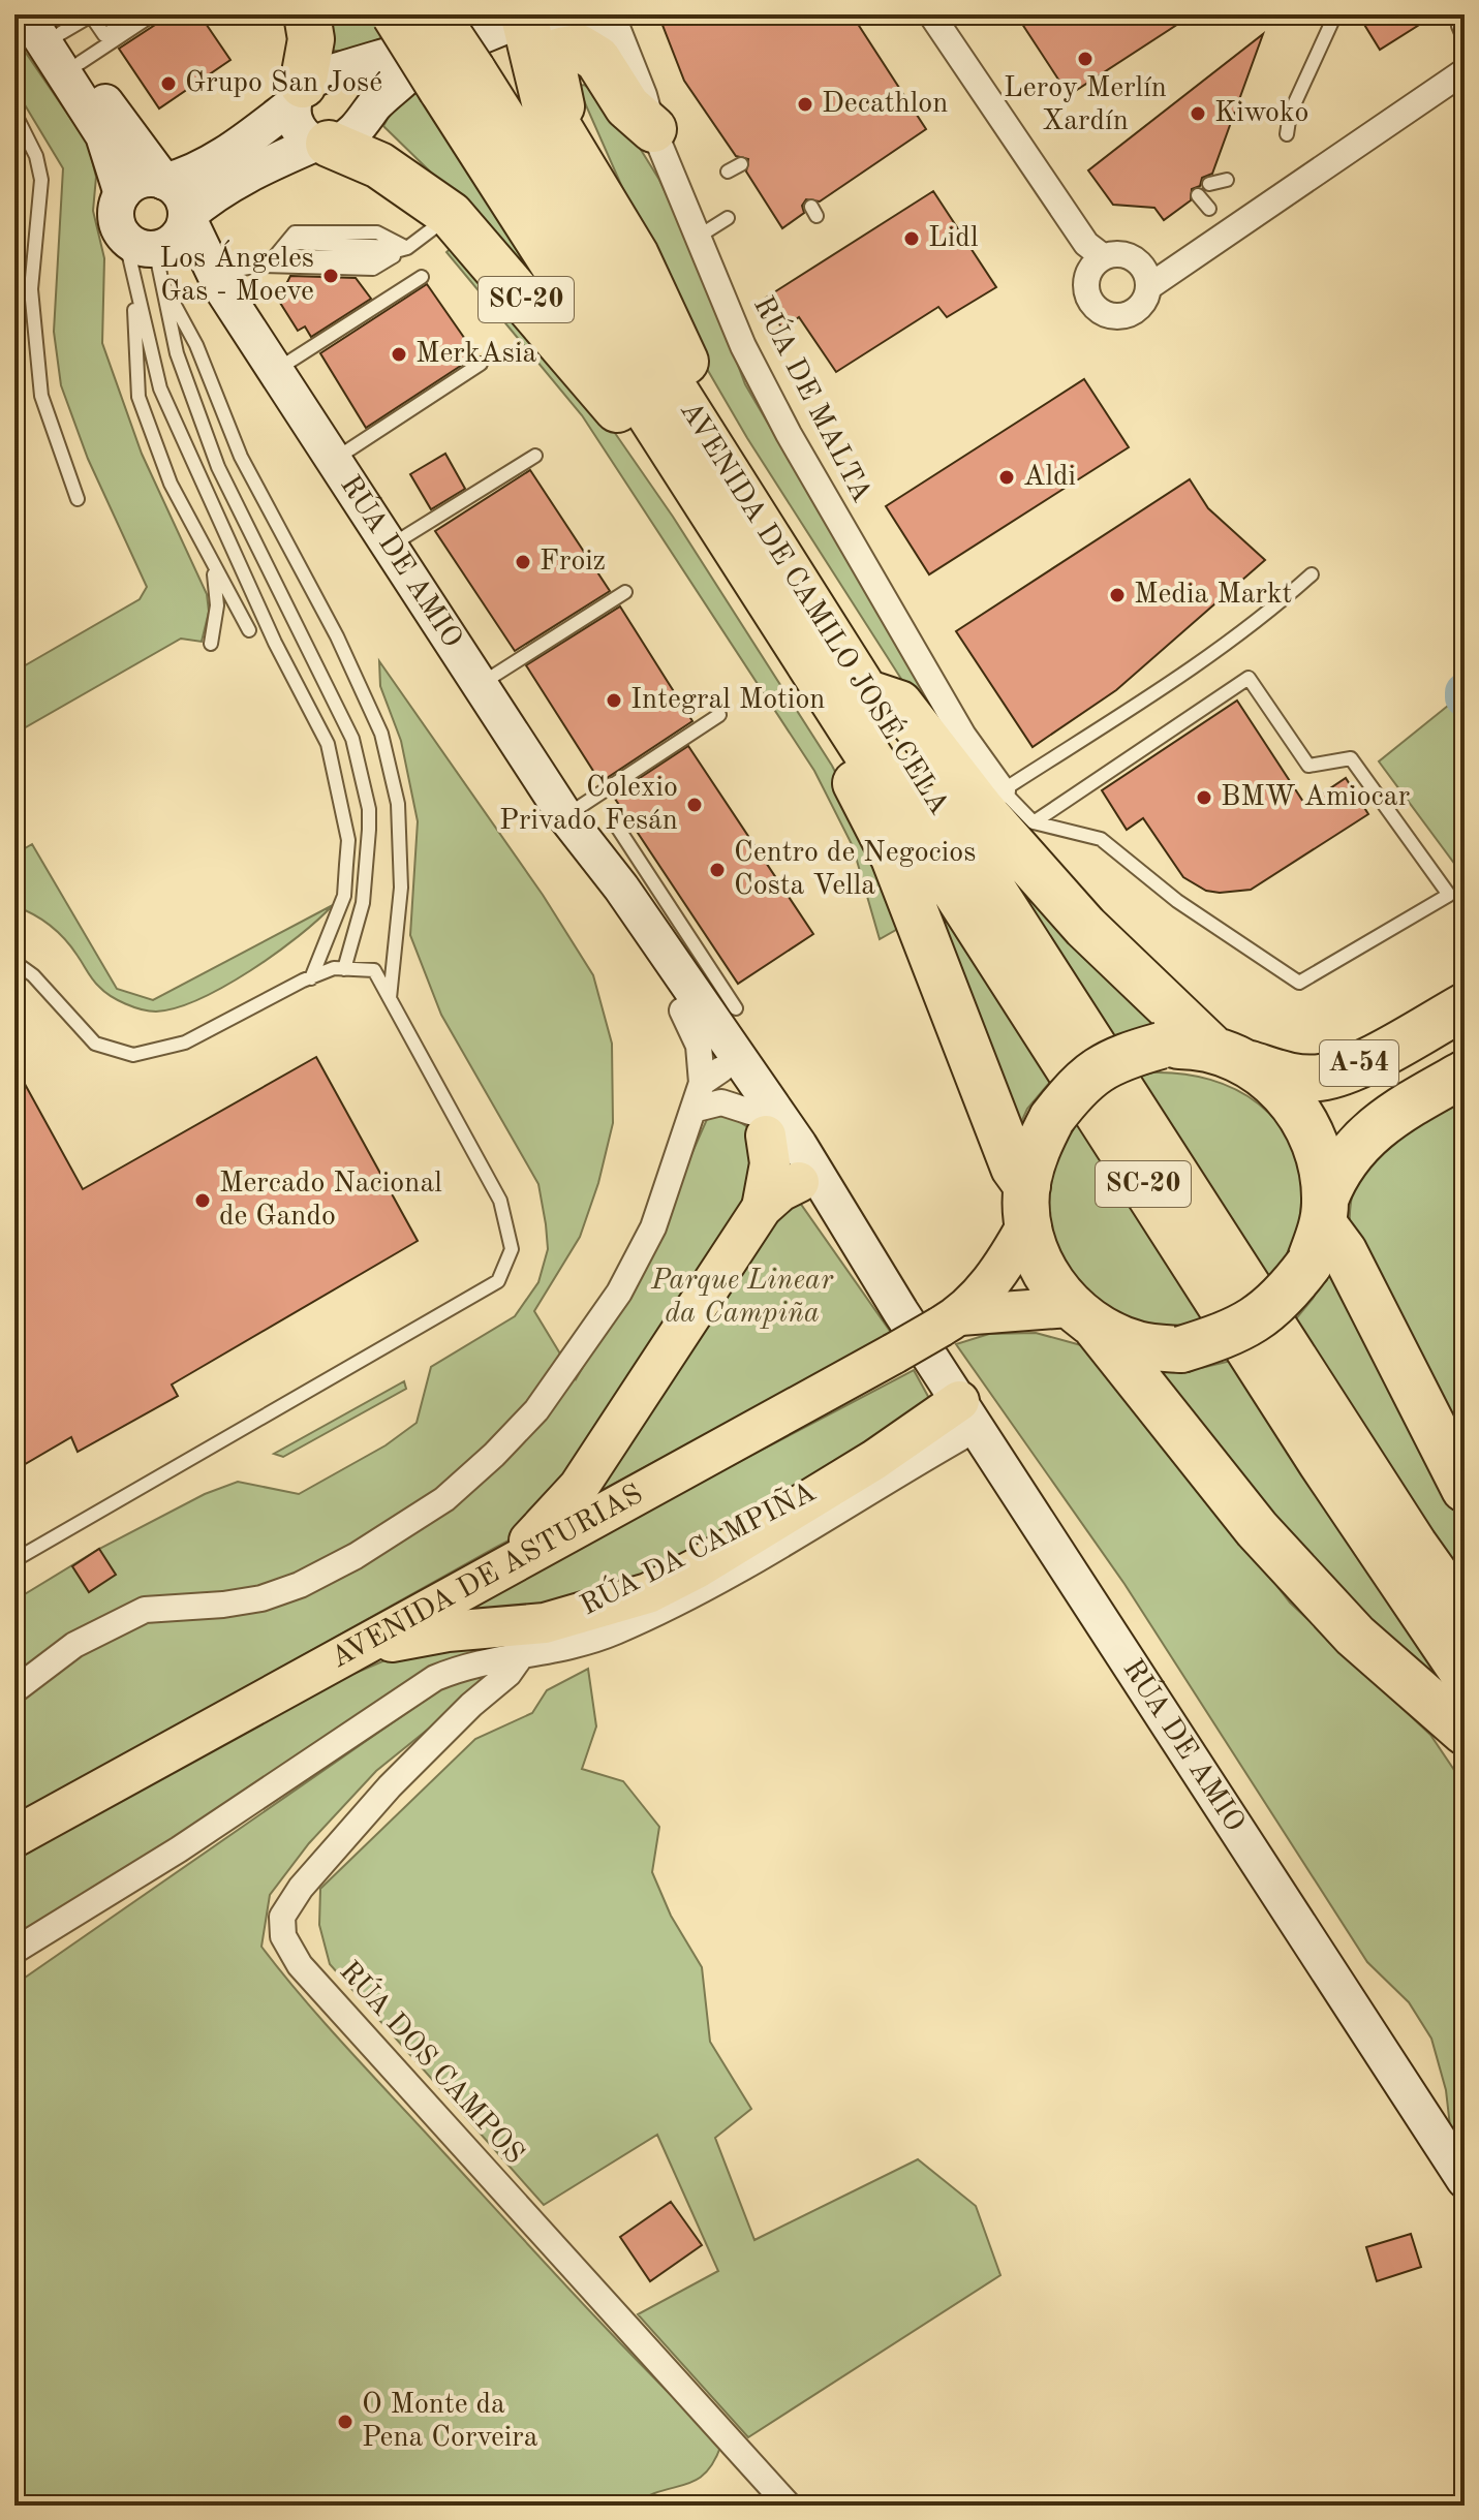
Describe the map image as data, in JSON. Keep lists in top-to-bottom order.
{
  "streets": {
    "highway": ["SC-20", "AVENIDA DE CAMILO JOSÉ CELA", "A-54"],
    "main road": ["AVENIDA DE ASTURIAS"],
    "street": [
      "RÚA DE MALTA",
      "RÚA DE AMIO",
      "RÚA DA CAMPIÑA",
      "RÚA DOS CAMPOS"
    ]
  },
  "crossings": [
    ["SC-20", "AVENIDA DE CAMILO JOSÉ CELA"],
    ["RÚA DE AMIO", "RÚA DA CAMPIÑA"],
    ["RÚA DA CAMPIÑA", "RÚA DOS CAMPOS"]
  ],
  "parks": ["Parque Linear da Campiña"],
  "places": [
    "Leroy Merlín Xardín",
    "Grupo San José",
    "Decathlon",
    "Kiwoko",
    "Lidl",
    "Los Ángeles Gas - Moeve",
    "MerkAsia",
    "Aldi",
    "Froiz",
    "Media Markt",
    "Integral Motion",
    "BMW Amiocar",
    "Colexio Privado Fesán",
    "Centro de Negocios Costa Vella",
    "Mercado Nacional de Gando",
    "O Monte da Pena Corveira"
  ]
}
